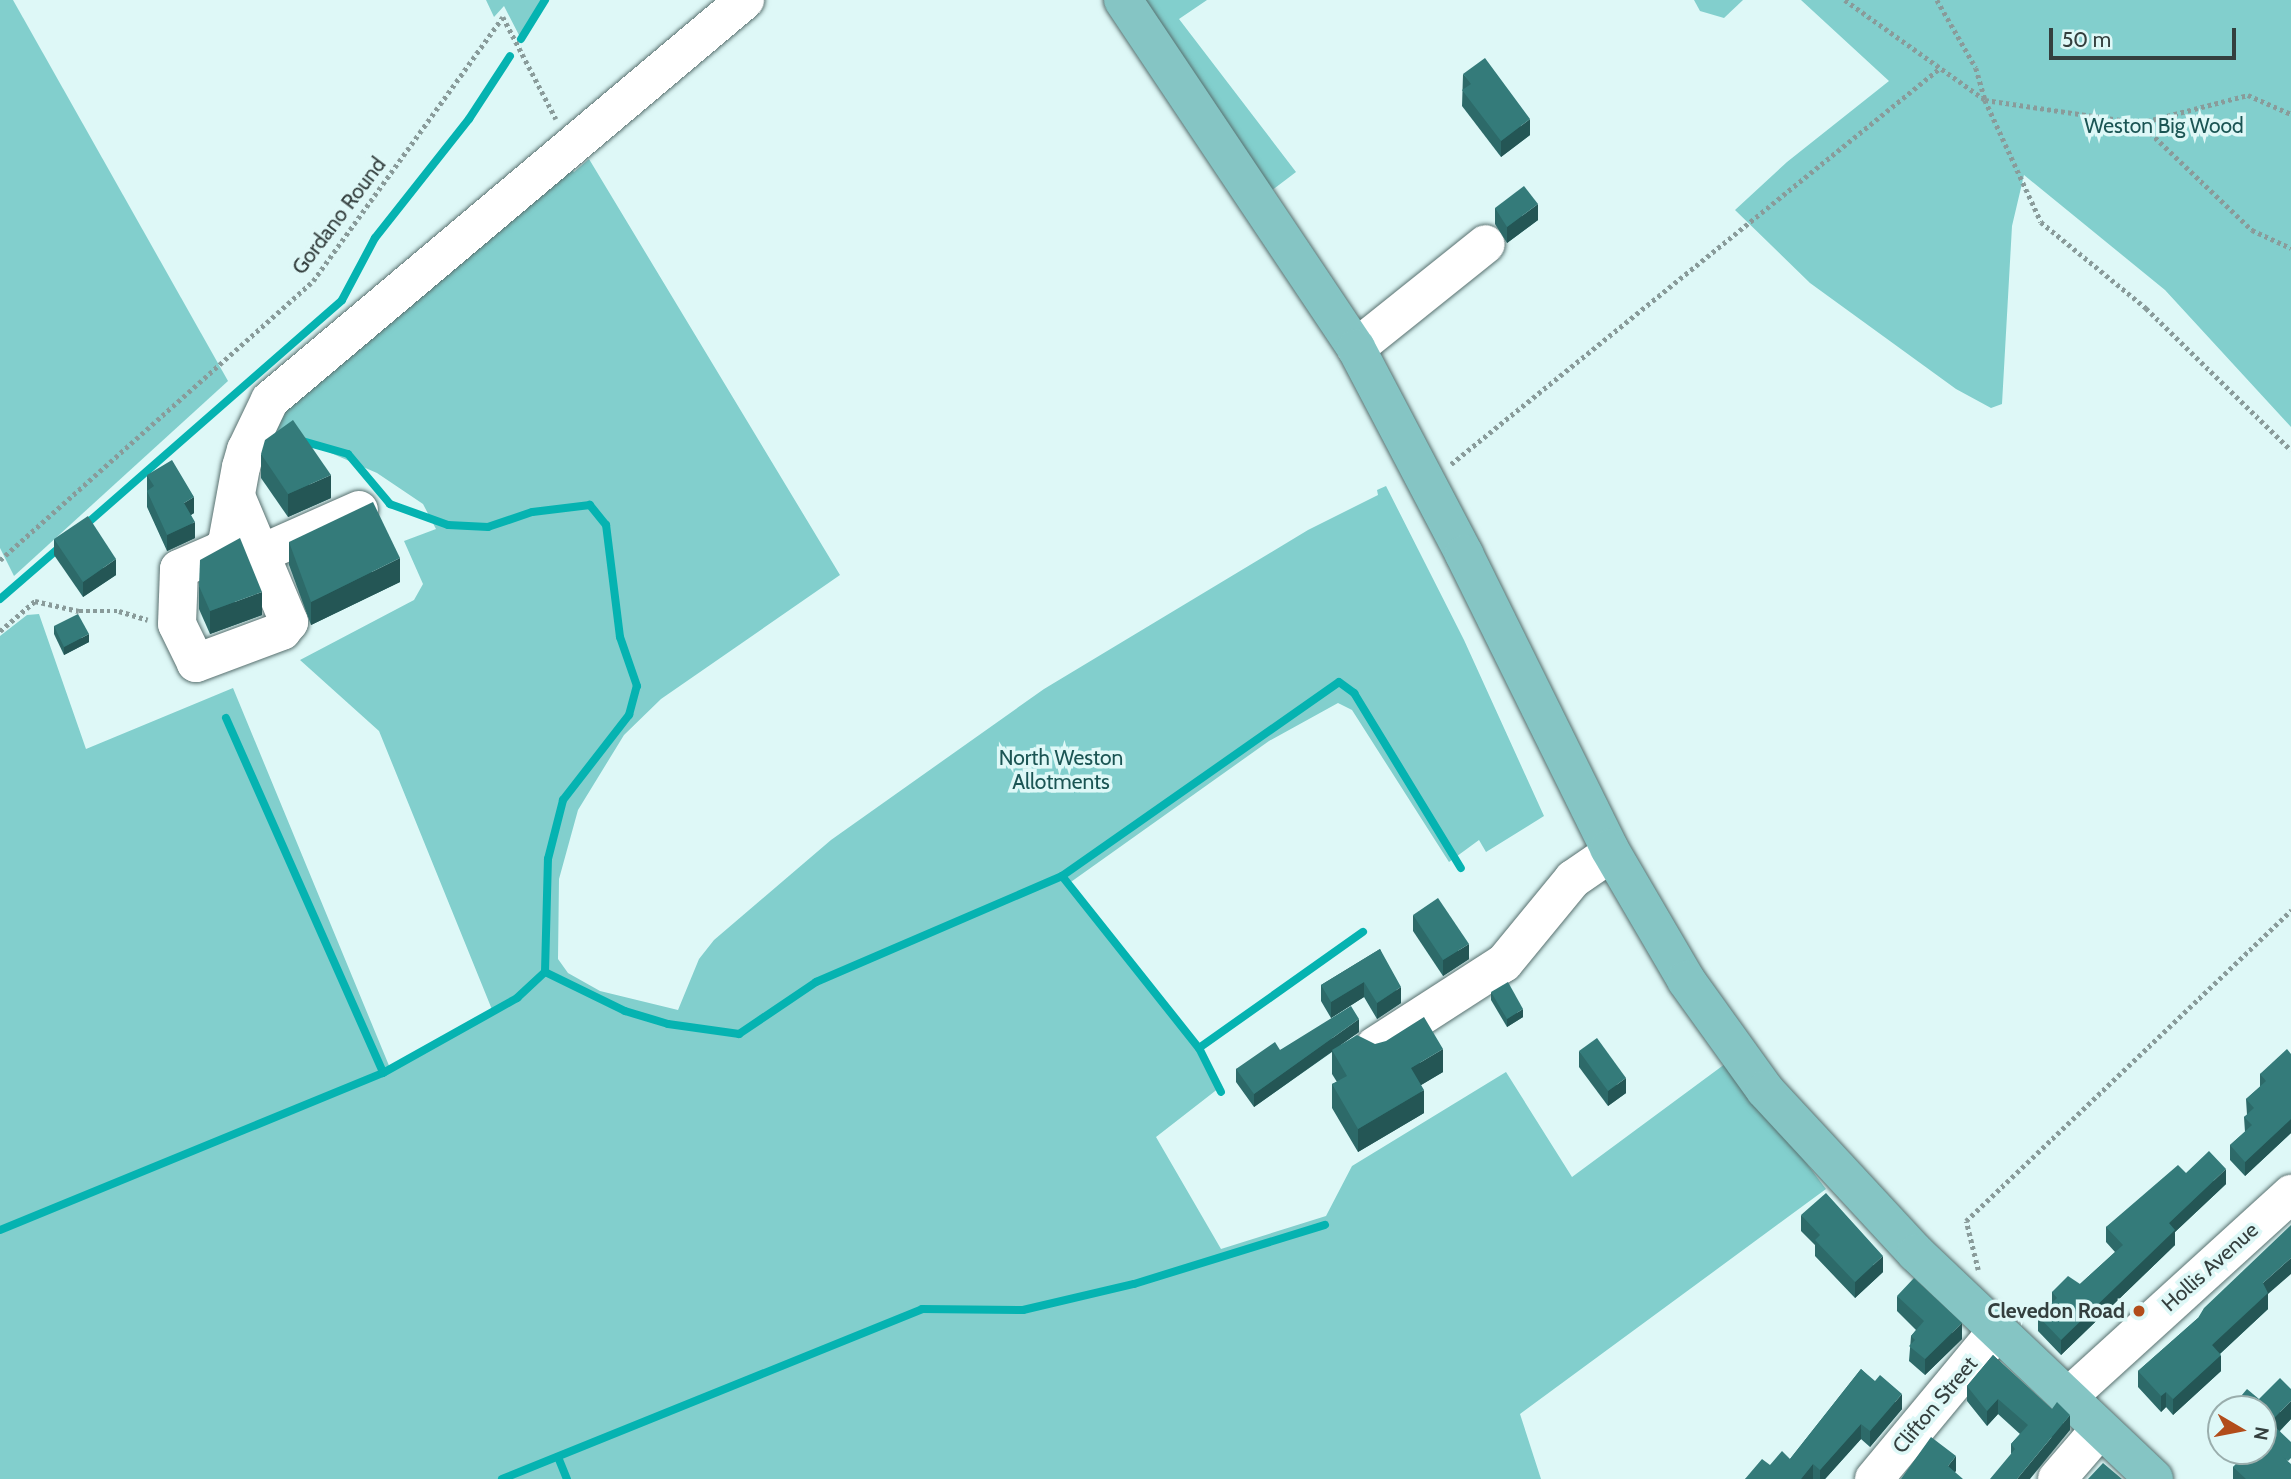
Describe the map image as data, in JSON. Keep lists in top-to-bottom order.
{
  "streets": {
    "street": ["Hollis Avenue", "Clifton Street"],
    "path": ["Gordano Round"]
  },
  "parks": ["Weston Big Wood", "North Weston Allotments"],
  "places": ["Clevedon Road"],
  "scale_bar": "50 m",
  "north": "right"
}
